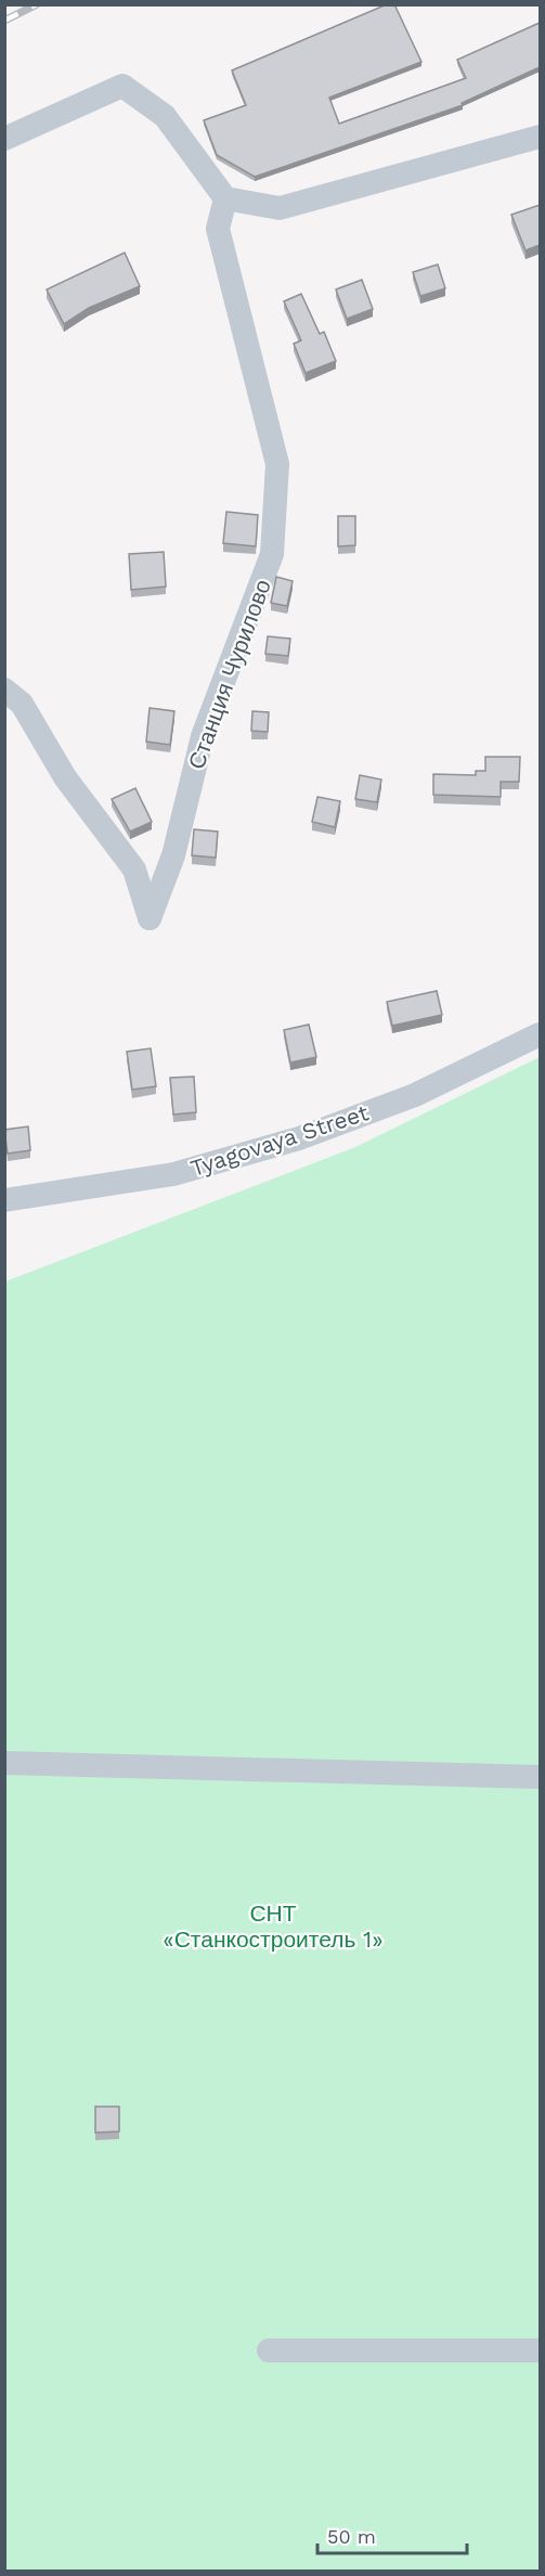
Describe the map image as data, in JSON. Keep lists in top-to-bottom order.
{
  "streets": {
    "street": ["Станция Чурилово", "Tyagovaya Street"]
  },
  "parks": ["СНТ «Станкостроитель 1»"],
  "scale_bar": "50 m"
}
